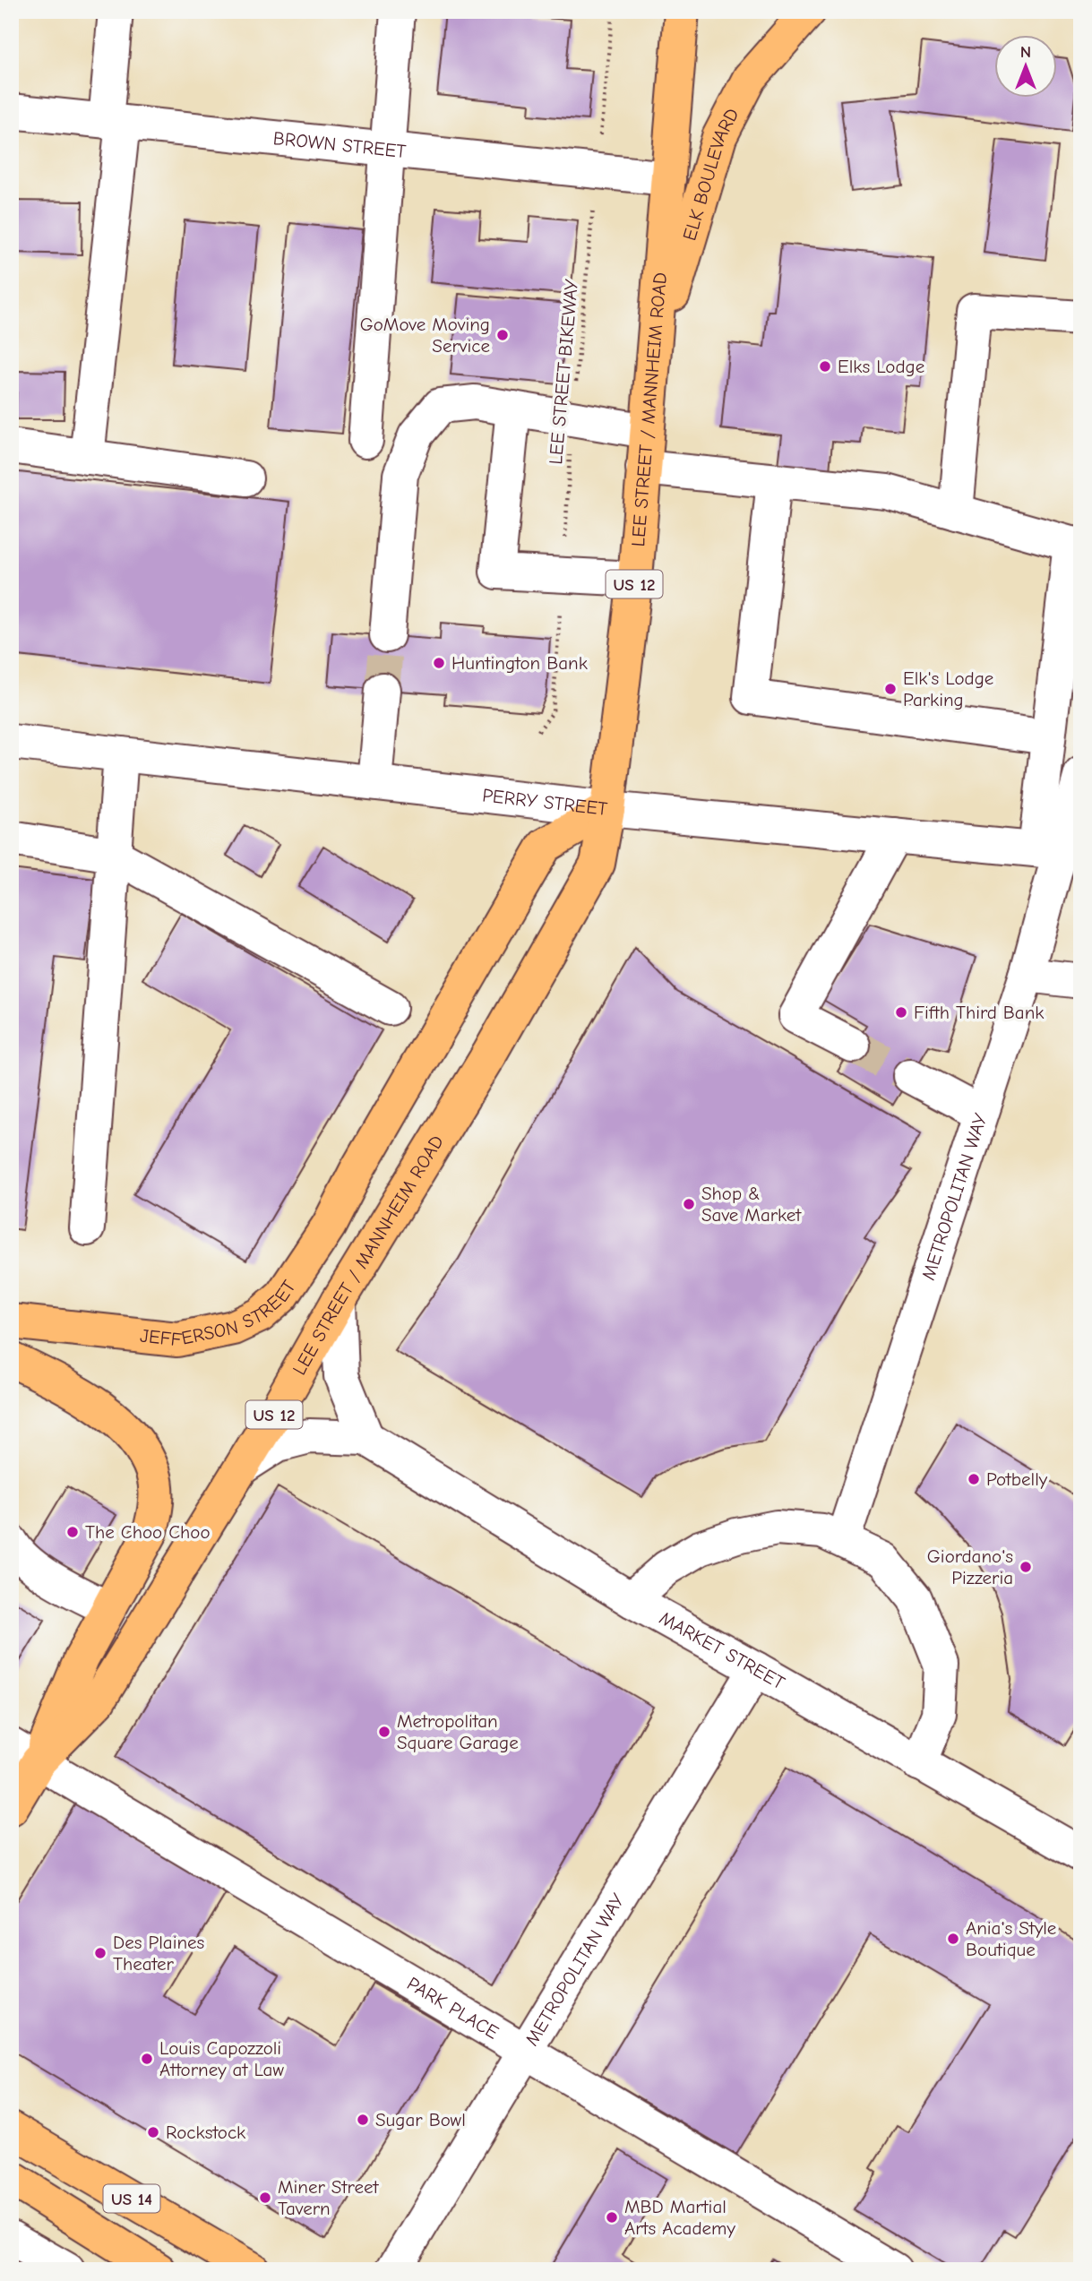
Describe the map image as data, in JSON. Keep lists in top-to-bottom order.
{
  "streets": {
    "main road": [
      "ELK BOULEVARD",
      "LEE STREET / MANNHEIM ROAD",
      "US 12",
      "JEFFERSON STREET",
      "US 14"
    ],
    "street": [
      "BROWN STREET",
      "PERRY STREET",
      "METROPOLITAN WAY",
      "MARKET STREET",
      "PARK PLACE"
    ],
    "path": ["LEE STREET BIKEWAY"]
  },
  "crossings": [
    ["BROWN STREET", "LEE STREET BIKEWAY"],
    ["BROWN STREET", "LEE STREET / MANNHEIM ROAD"],
    ["ELK BOULEVARD", "LEE STREET / MANNHEIM ROAD"],
    ["LEE STREET / MANNHEIM ROAD", "PERRY STREET"],
    ["LEE STREET / MANNHEIM ROAD", "JEFFERSON STREET"],
    ["LEE STREET / MANNHEIM ROAD", "MARKET STREET"],
    ["LEE STREET / MANNHEIM ROAD", "PARK PLACE"],
    ["PERRY STREET", "METROPOLITAN WAY"],
    ["PERRY STREET", "JEFFERSON STREET"],
    ["METROPOLITAN WAY", "MARKET STREET"],
    ["METROPOLITAN WAY", "PARK PLACE"]
  ],
  "places": [
    "GoMove Moving Service",
    "Elks Lodge",
    "Huntington Bank",
    "Elk's Lodge Parking",
    "Fifth Third Bank",
    "Shop & Save Market",
    "Potbelly",
    "The Choo Choo",
    "Giordano's Pizzeria",
    "Metropolitan Square Garage",
    "Ania's Style Boutique",
    "Des Plaines Theater",
    "Louis Capozzoli Attorney at Law",
    "Sugar Bowl",
    "Rockstock",
    "Miner Street Tavern",
    "MBD Martial Arts Academy"
  ],
  "north": "top"
}
